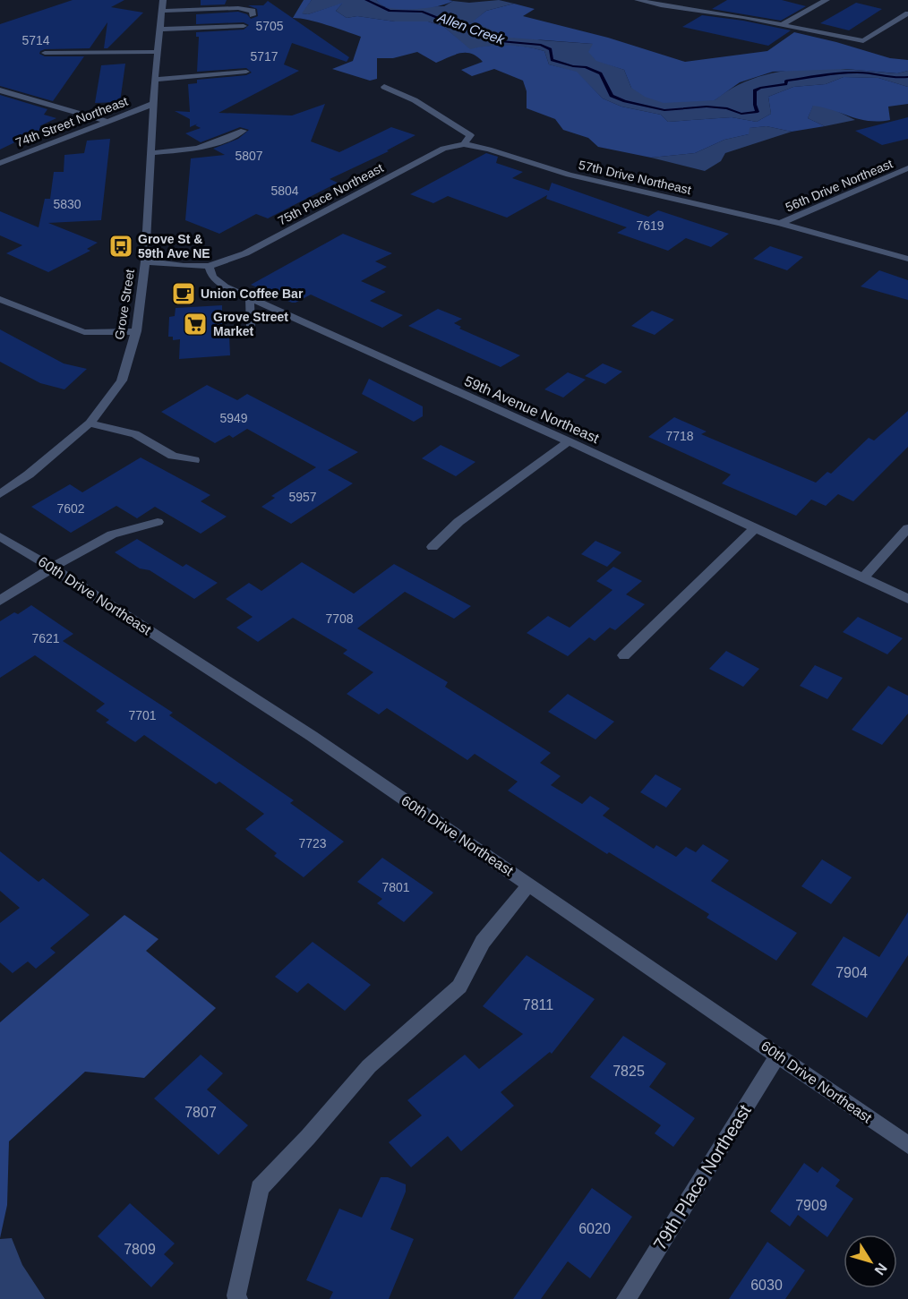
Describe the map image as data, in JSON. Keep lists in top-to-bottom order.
{
  "streets": {
    "street": [
      "74th Street Northeast",
      "57th Drive Northeast",
      "56th Drive Northeast",
      "75th Place Northeast",
      "Grove Street",
      "59th Avenue Northeast",
      "60th Drive Northeast",
      "79th Place Northeast"
    ]
  },
  "crossings": [
    ["74th Street Northeast", "Grove Street"],
    ["57th Drive Northeast", "56th Drive Northeast"],
    ["57th Drive Northeast", "75th Place Northeast"],
    ["75th Place Northeast", "59th Avenue Northeast"],
    ["60th Drive Northeast", "79th Place Northeast"]
  ],
  "water": ["Allen Creek"],
  "places": {
    "bus stop": ["Grove St & 59th Ave NE"],
    "cafe": ["Union Coffee Bar"],
    "supermarket": ["Grove Street Market"]
  },
  "house_numbers": [
    "5705",
    "5714",
    "5717",
    "5807",
    "5804",
    "5830",
    "7619",
    "5949",
    "7718",
    "5957",
    "7602",
    "7708",
    "7621",
    "7701",
    "7723",
    "7801",
    "7904",
    "7811",
    "7825",
    "7807",
    "7909",
    "6020",
    "7809",
    "6030"
  ],
  "north": "bottom right"
}
